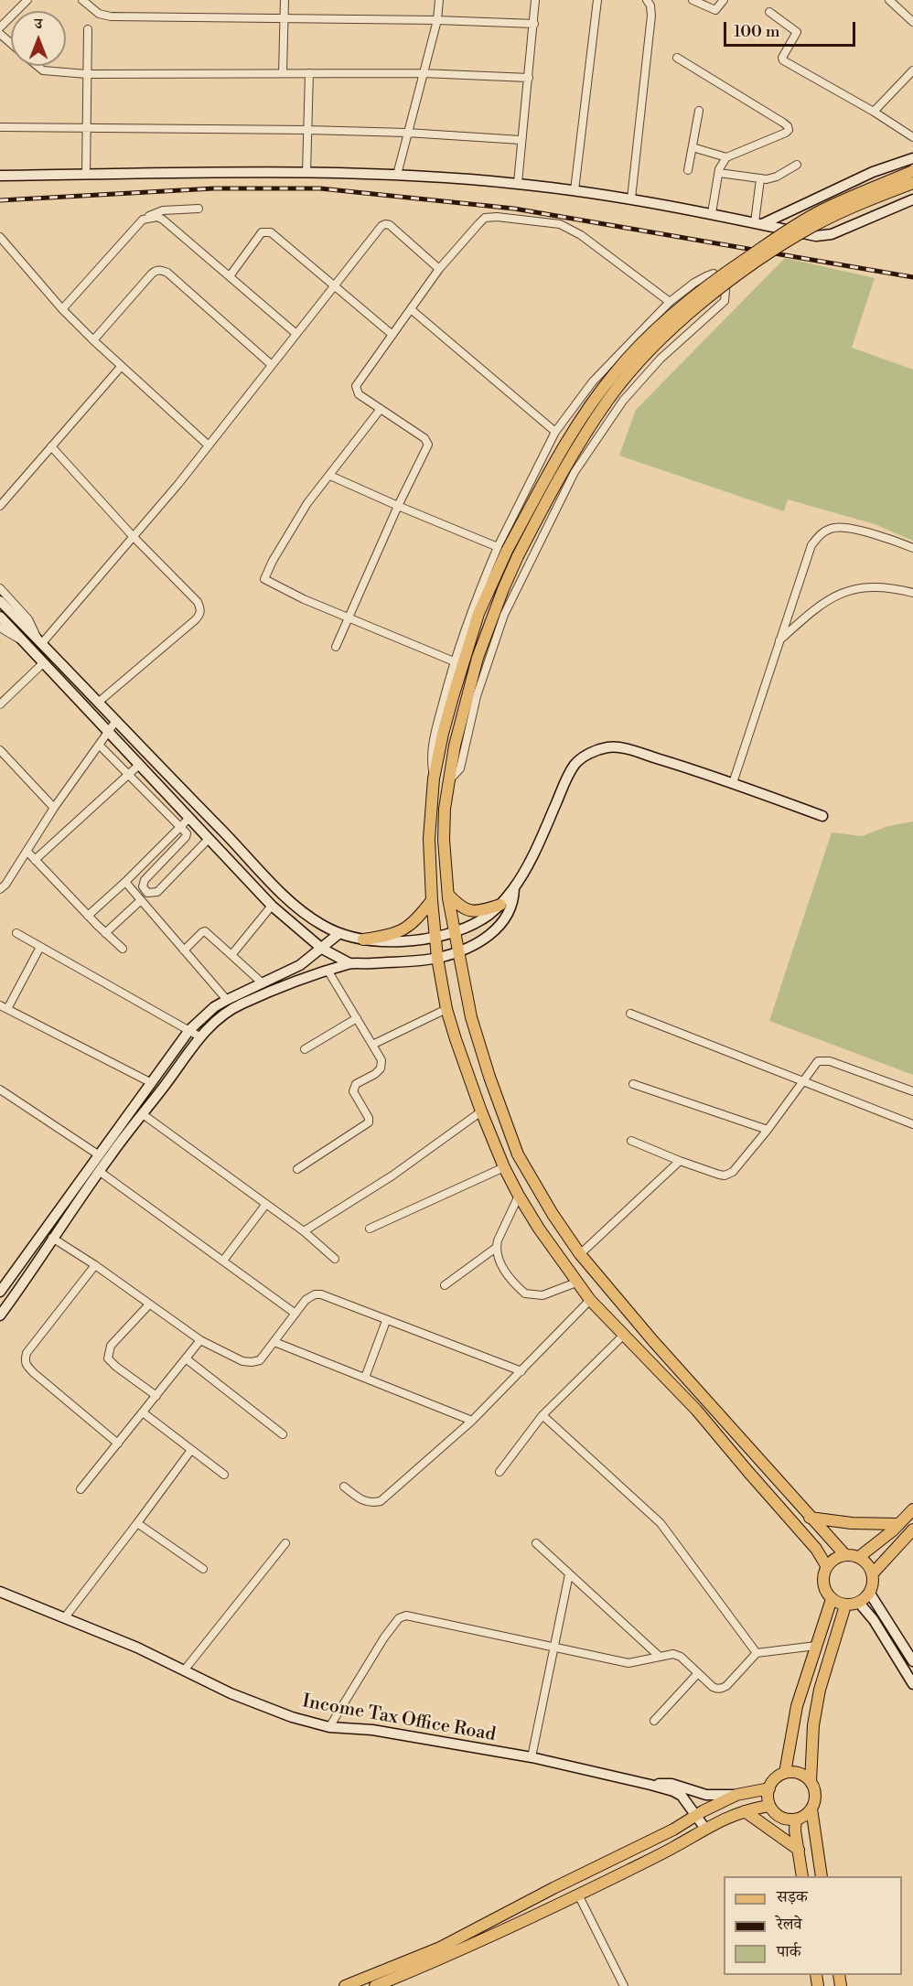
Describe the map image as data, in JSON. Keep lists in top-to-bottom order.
{
  "streets": {
    "main road": ["Income Tax Office Road"]
  },
  "legend": ["सड़क", "रेलवे", "पार्क"],
  "scale_bar": "100 m",
  "north": "top"
}
